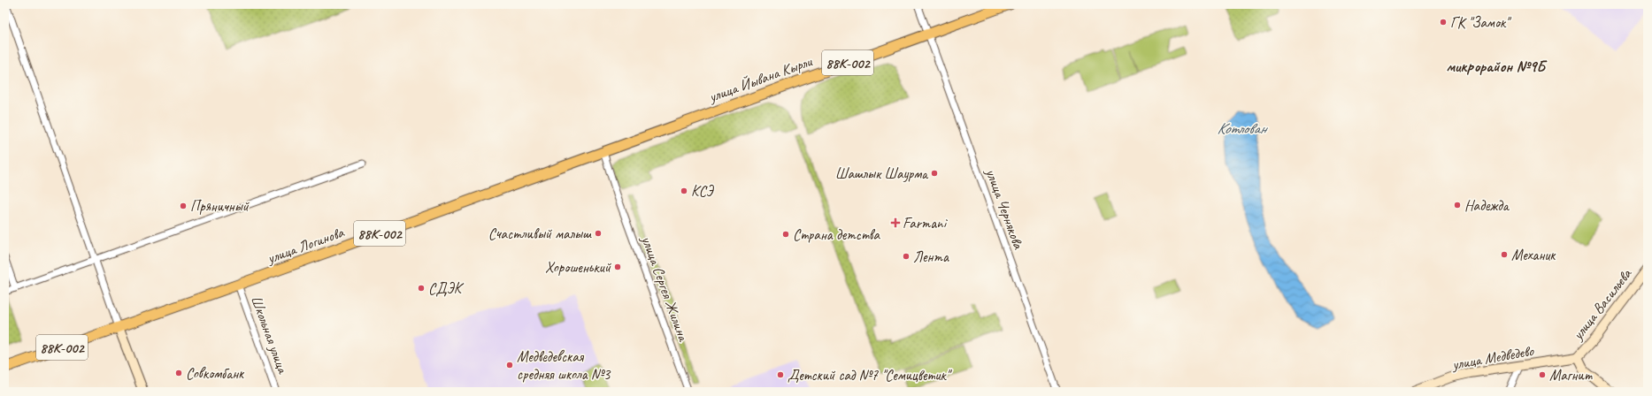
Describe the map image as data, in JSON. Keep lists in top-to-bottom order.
{
  "streets": {
    "main road": ["88К-002", "улица Йывана Кырли", "улица Логинова"],
    "street": [
      "улица Чернякова",
      "улица Сергея Жилина",
      "улица Васильева",
      "Школьная улица",
      "улица Медведево"
    ]
  },
  "crossings": [
    ["88К-002", "улица Логинова"],
    ["улица Йывана Кырли", "улица Чернякова"],
    ["улица Йывана Кырли", "улица Логинова"],
    ["улица Йывана Кырли", "улица Сергея Жилина"],
    ["улица Логинова", "Школьная улица"],
    ["улица Васильева", "улица Медведево"]
  ],
  "districts": ["микрорайон №9Б"],
  "water": ["Котлован"],
  "places": {
    "other": [
      "ГК \"Замок\"",
      "Шашлык Шаурма",
      "КСЭ",
      "Надежда",
      "Пряничный",
      "Счастливый малыш",
      "Страна детства",
      "Механик",
      "Лента",
      "Хорошенький",
      "СДЭК",
      "Медведевская средняя школа №3",
      "Совкомбанк",
      "Детский сад №7 \"Семицветик\"",
      "Магнит"
    ],
    "health": ["Farmani"]
  }
}
